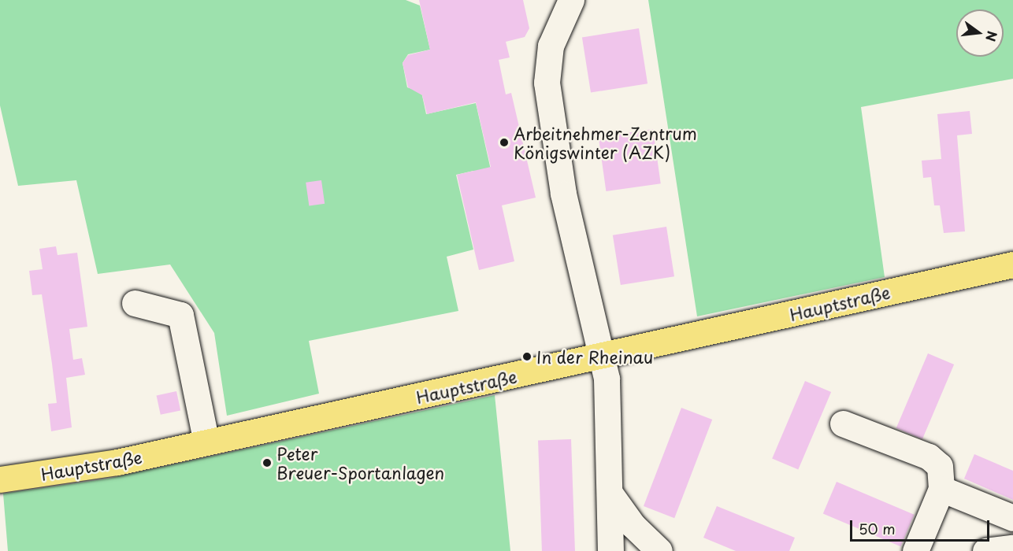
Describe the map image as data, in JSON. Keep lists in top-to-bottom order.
{
  "streets": {
    "main road": ["Hauptstraße"]
  },
  "places": ["Arbeitnehmer-Zentrum Königswinter (AZK)", "In der Rheinau", "Peter Breuer-Sportanlagen"],
  "scale_bar": "50 m",
  "north": "right"
}
